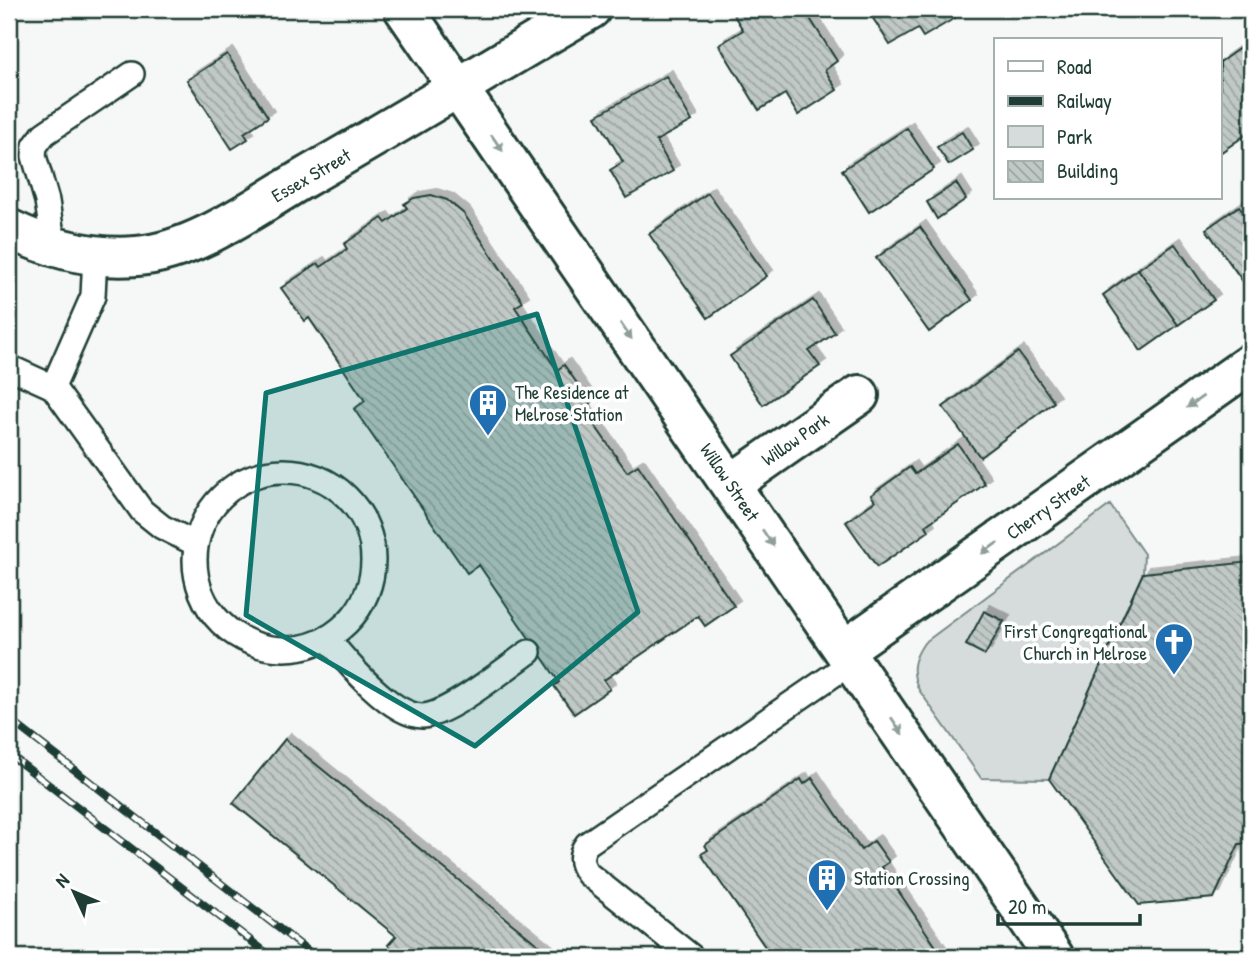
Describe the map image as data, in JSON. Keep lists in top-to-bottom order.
{
  "streets": {
    "street": [
      "Essex Street",
      "Willow Park",
      "Willow Street",
      "Cherry Street"
    ]
  },
  "crossings": [
    ["Essex Street", "Willow Street"],
    ["Willow Park", "Willow Street"],
    ["Willow Street", "Cherry Street"]
  ],
  "one_way": ["Willow Street", "Cherry Street"],
  "places": {
    "building": ["The Residence at Melrose Station", "Station Crossing"],
    "church": ["First Congregational Church in Melrose"]
  },
  "legend": [
    "Road",
    "Railway",
    "Park",
    "Building"
  ],
  "scale_bar": "20 m",
  "north": "top left"
}
